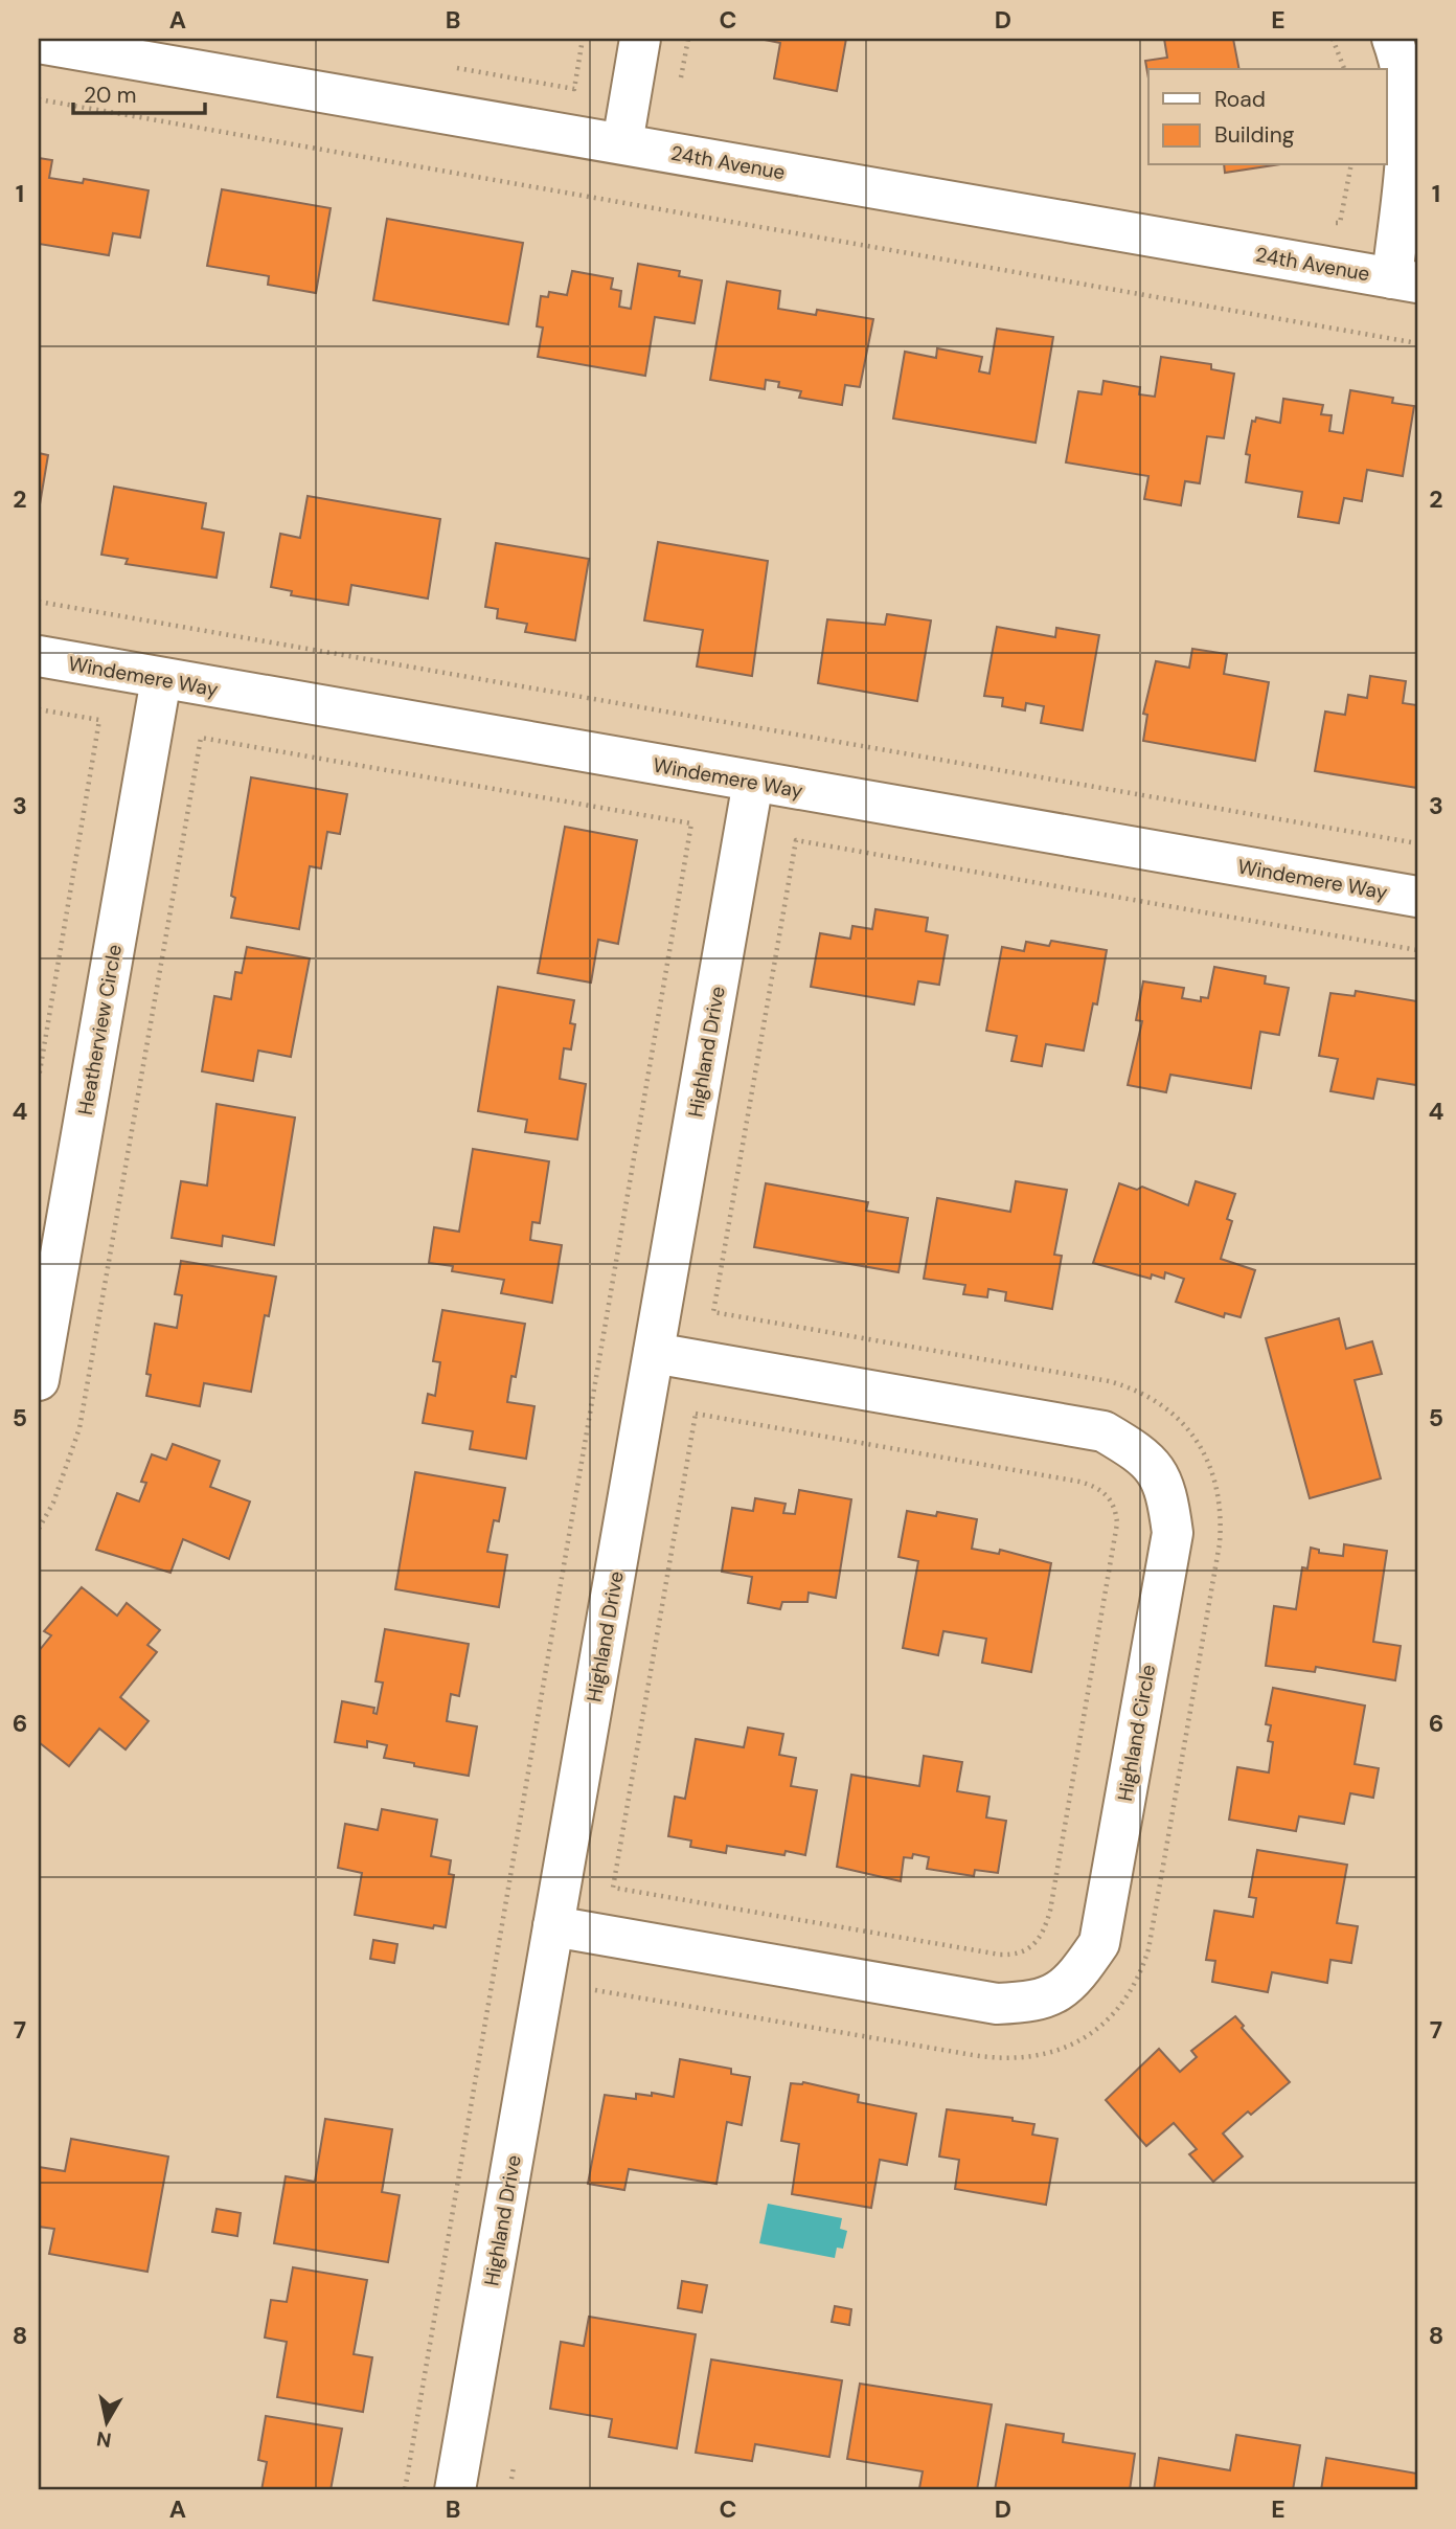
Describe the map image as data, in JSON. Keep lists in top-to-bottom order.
{
  "streets": {
    "street": [
      "24th Avenue",
      "Windemere Way",
      "Heatherview Circle",
      "Highland Drive",
      "Highland Circle"
    ]
  },
  "crossings": [
    ["Windemere Way", "Heatherview Circle"],
    ["Windemere Way", "Highland Drive"],
    ["Highland Drive", "Highland Circle"]
  ],
  "legend": ["Road", "Building"],
  "scale_bar": "20 m",
  "north": "bottom",
  "grid": {
    "columns": [
      "A",
      "B",
      "C",
      "D",
      "E"
    ],
    "rows": [
      "1",
      "2",
      "3",
      "4",
      "5",
      "6",
      "7",
      "8"
    ]
  }
}
